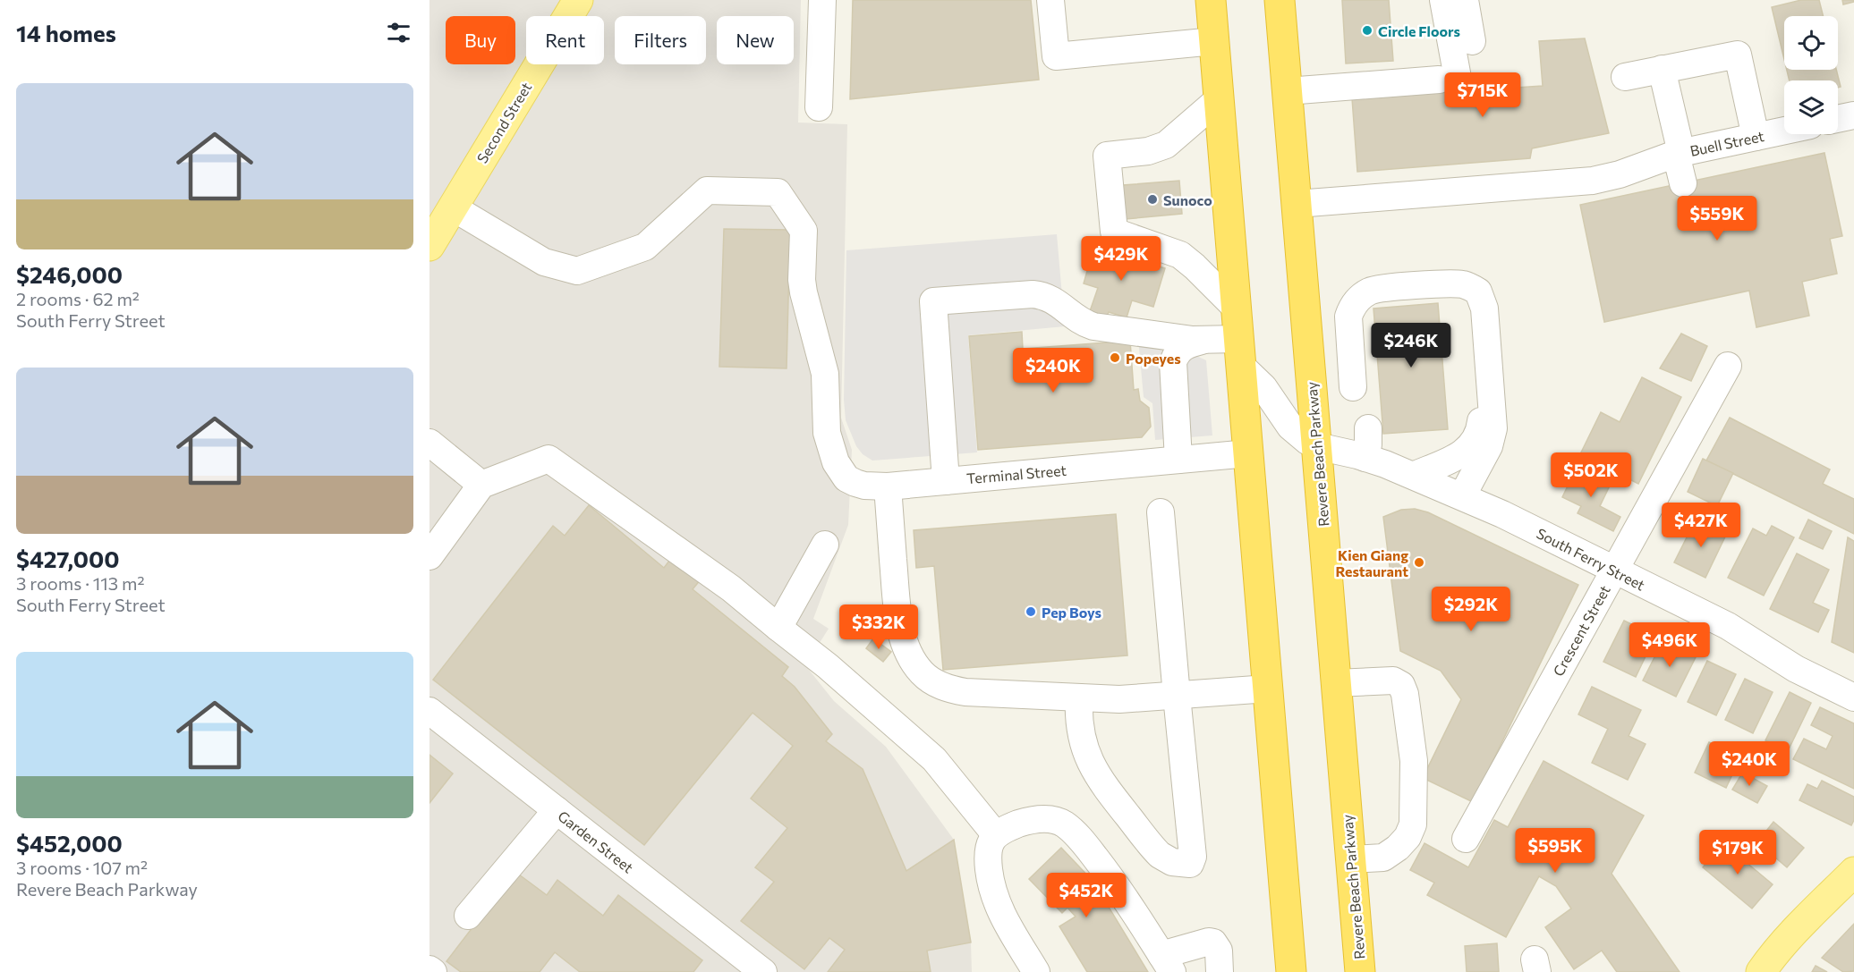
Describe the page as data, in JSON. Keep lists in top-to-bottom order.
{
  "streets": {
    "highway": ["Revere Beach Parkway"],
    "main road": ["Second Street"],
    "street": [
      "Buell Street",
      "Terminal Street",
      "South Ferry Street",
      "Crescent Street",
      "Garden Street"
    ]
  },
  "crossings": [
    ["Second Street", "Terminal Street"],
    ["Buell Street", "Revere Beach Parkway"],
    ["Revere Beach Parkway", "South Ferry Street"],
    ["South Ferry Street", "Crescent Street"]
  ],
  "places": [
    "Circle Floors",
    "Sunoco",
    "Popeyes",
    "Kien Giang Restaurant",
    "Pep Boys"
  ],
  "page": {
    "heading": "14 homes",
    "chip": [
      "Buy",
      "Rent",
      "Filters",
      "New"
    ],
    "list": [
      {
        "name": "$246,000",
        "note": "2 rooms · 62 m² · South Ferry Street"
      },
      {
        "name": "$427,000",
        "note": "3 rooms · 113 m² · South Ferry Street"
      },
      {
        "name": "$452,000",
        "note": "3 rooms · 107 m² · Revere Beach Parkway"
      }
    ],
    "price": [
      "$715K",
      "$559K",
      "$429K",
      "$246K",
      "$240K",
      "$502K",
      "$427K",
      "$292K",
      "$332K",
      "$496K",
      "$240K",
      "$595K",
      "$179K",
      "$452K"
    ]
  }
}
